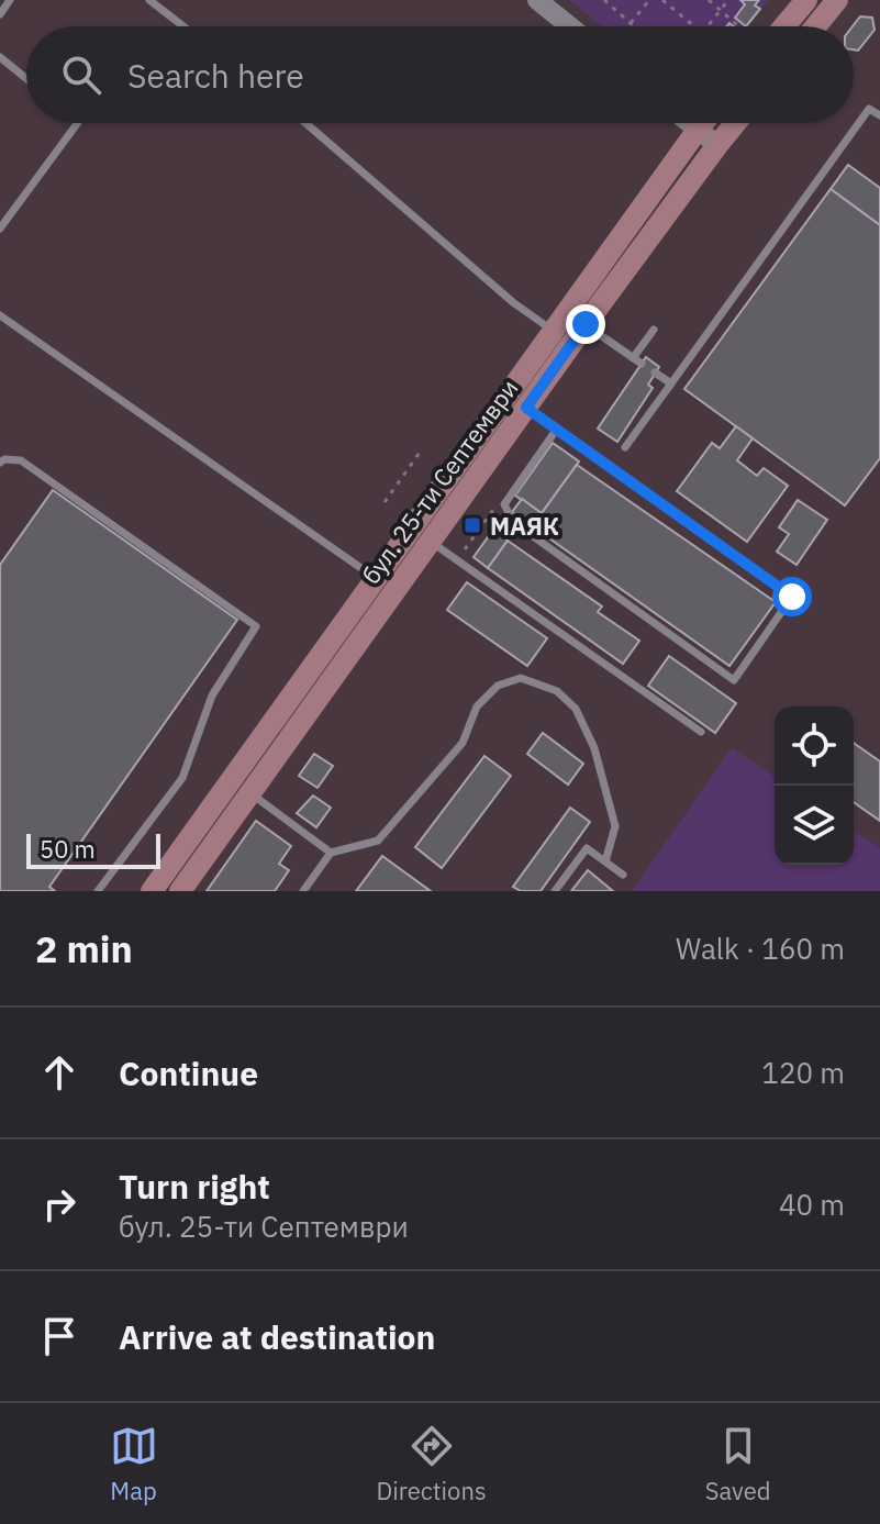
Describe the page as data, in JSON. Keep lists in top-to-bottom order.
{
  "streets": {
    "main road": ["бул. 25-ти Септември"]
  },
  "places": {
    "transit": ["МАЯК"]
  },
  "scale_bar": "50 m",
  "page": {
    "search": "Search here",
    "scale": "50 m",
    "heading": ["2 min", "Walk · 160 m"],
    "list": [
      ["Continue", "120 m"],
      ["Turn right", "бул. 25-ти Септември", "40 m"],
      "Arrive at destination"
    ],
    "nav": ["Map", "Directions", "Saved"]
  }
}
